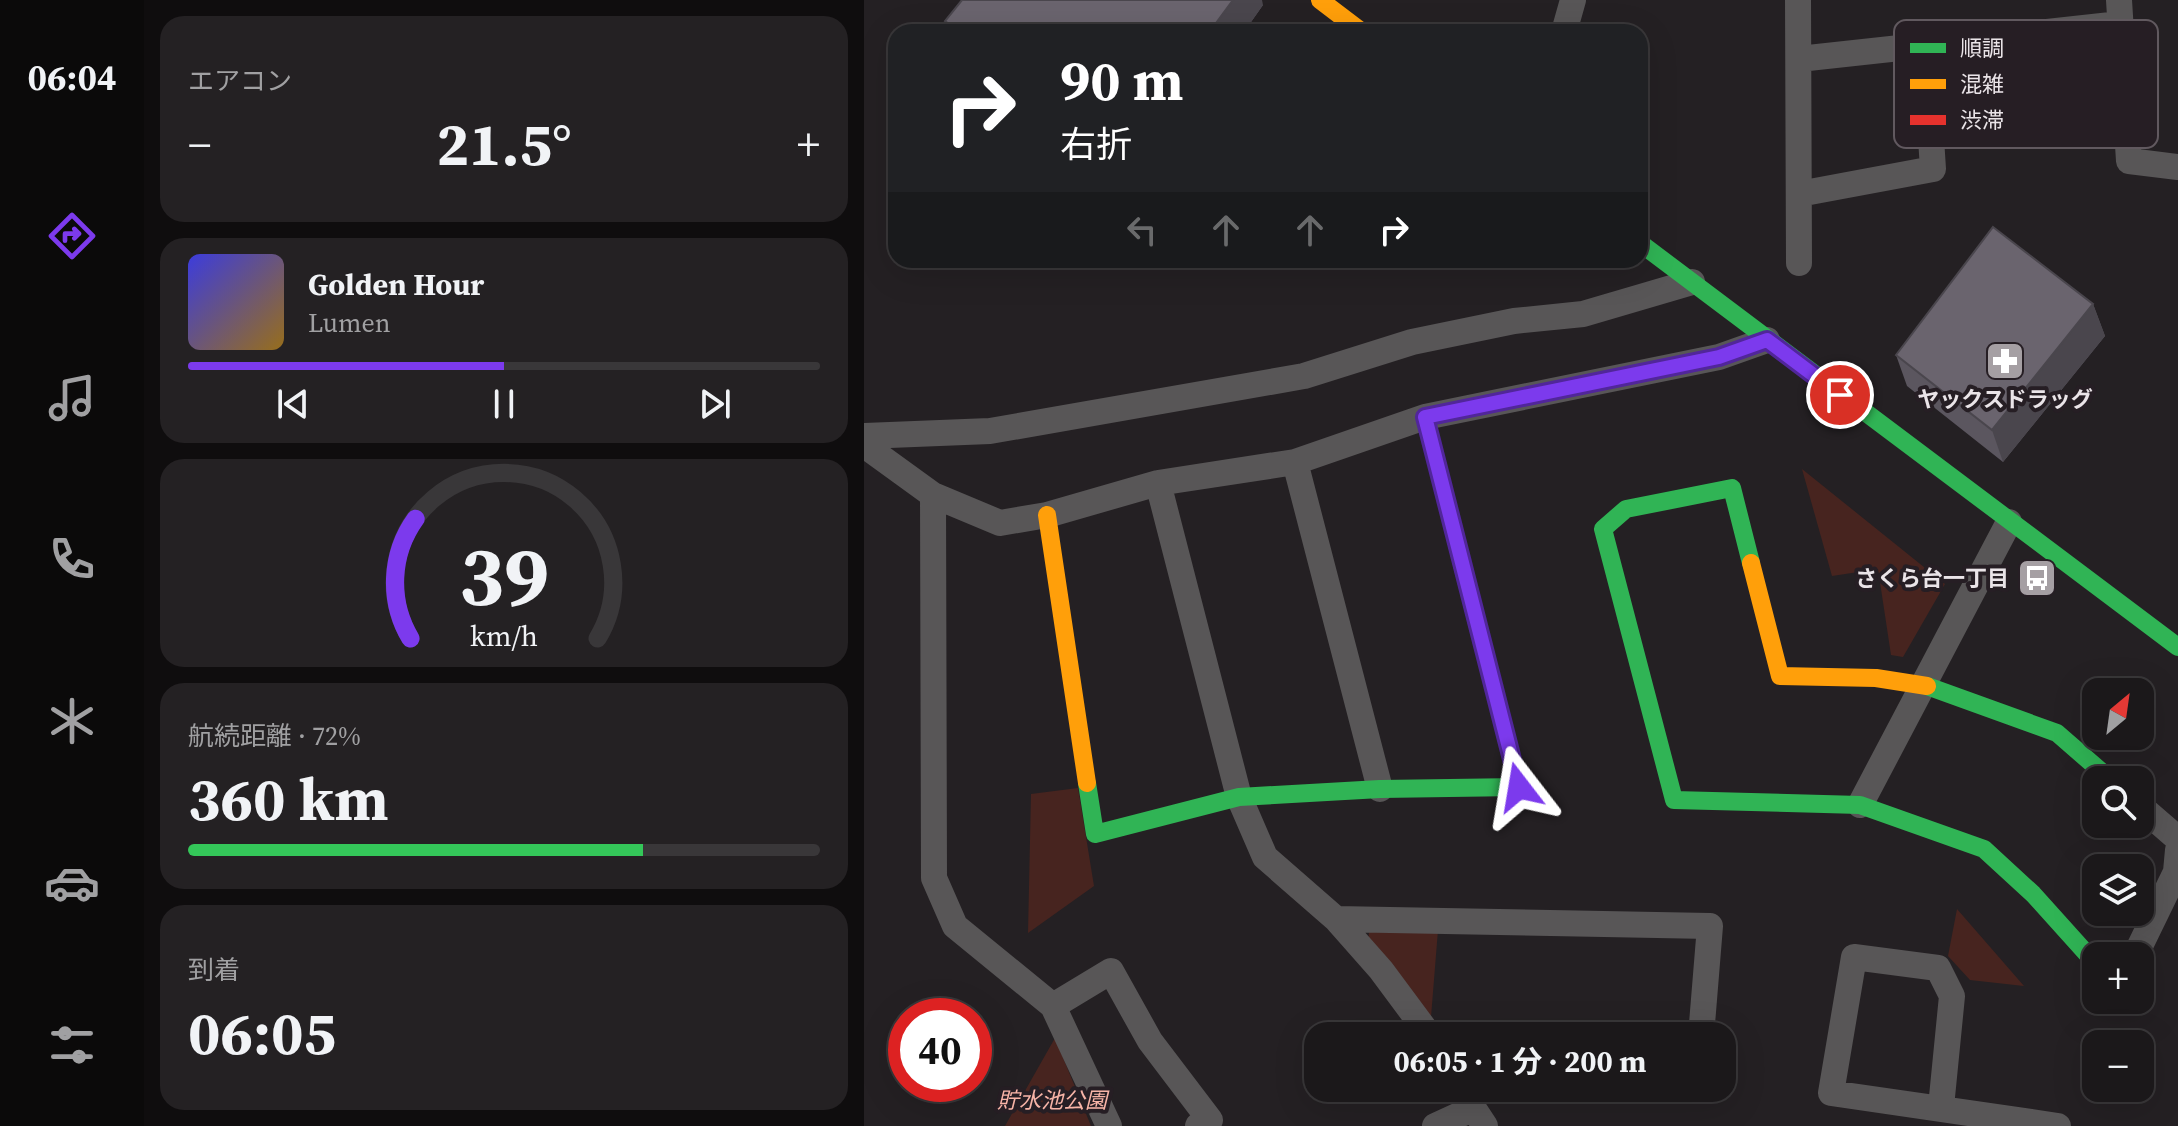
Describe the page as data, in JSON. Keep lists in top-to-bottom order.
{
  "parks": ["貯水池公園"],
  "places": {
    "pharmacy": ["ヤックスドラッグ"],
    "bus stop": ["さくら台一丁目"]
  },
  "legend": ["順調", "混雑", "渋滞"],
  "north": "top right",
  "page": {
    "tabs": "06:04",
    "tile": [
      "エアコン",
      ["航続距離 · 72%", "360 km"],
      ["到着", "06:05"]
    ],
    "turn": ["90 m", "右折"],
    "heat": ["−", "21.5°", "+"],
    "song": ["Golden Hour", "Lumen"],
    "map_buttons": ["+", "−"],
    "limit": "40",
    "trip": "06:05 · 1 分 · 200 m",
    "gauge": ["39", "km/h"]
  }
}
